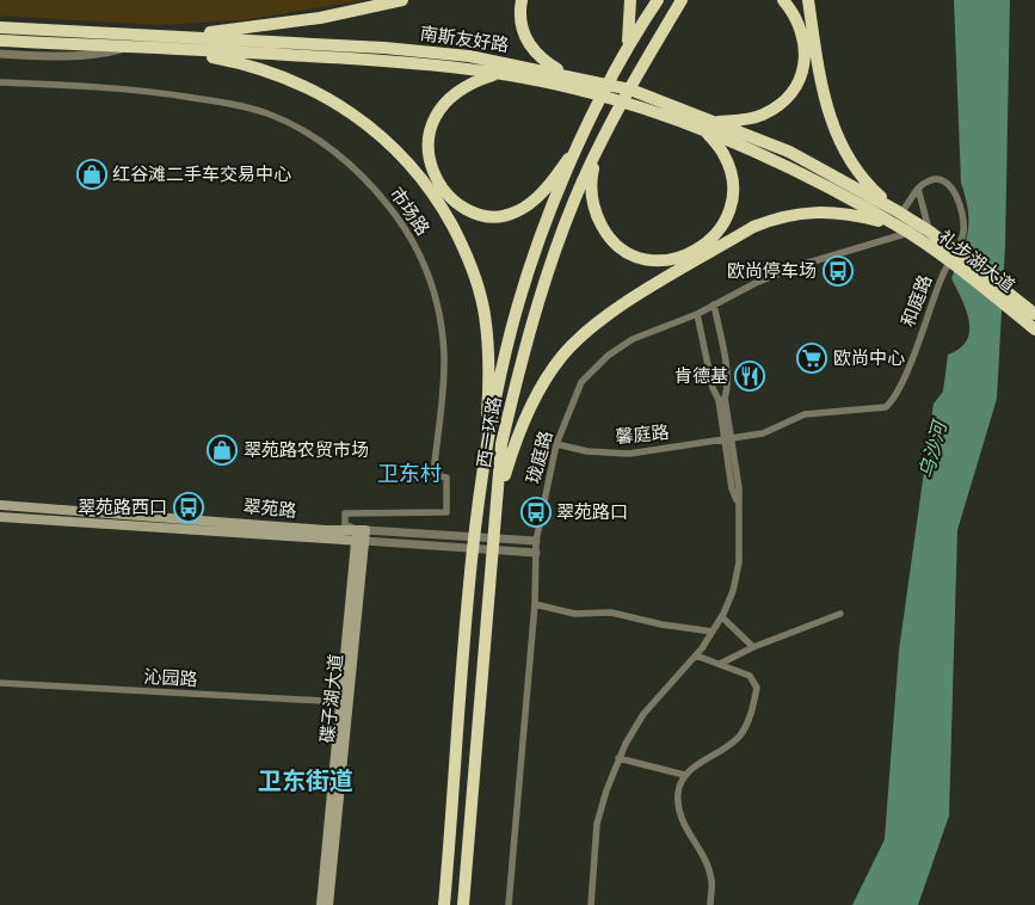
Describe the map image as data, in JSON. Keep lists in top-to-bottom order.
{
  "streets": {
    "highway": ["南斯友好路", "礼步湖大道", "西一环路"],
    "main road": ["翠苑路", "碟子湖大道"],
    "street": [
      "市场路",
      "和庭路",
      "馨庭路",
      "珑庭路",
      "沁园路"
    ]
  },
  "crossings": [
    ["南斯友好路", "礼步湖大道"],
    ["市场路", "翠苑路"],
    ["市场路", "碟子湖大道"],
    ["礼步湖大道", "珑庭路"],
    ["和庭路", "馨庭路"],
    ["馨庭路", "珑庭路"],
    ["珑庭路", "翠苑路"],
    ["翠苑路", "碟子湖大道"],
    ["沁园路", "碟子湖大道"]
  ],
  "districts": ["卫东村", "卫东街道"],
  "water": ["乌沙河"],
  "places": {
    "shop": ["红谷滩二手车交易中心", "翠苑路农贸市场"],
    "bus stop": ["欧尚停车场", "翠苑路西口", "翠苑路口"],
    "supermarket": ["欧尚中心"],
    "restaurant": ["肯德基"]
  }
}
